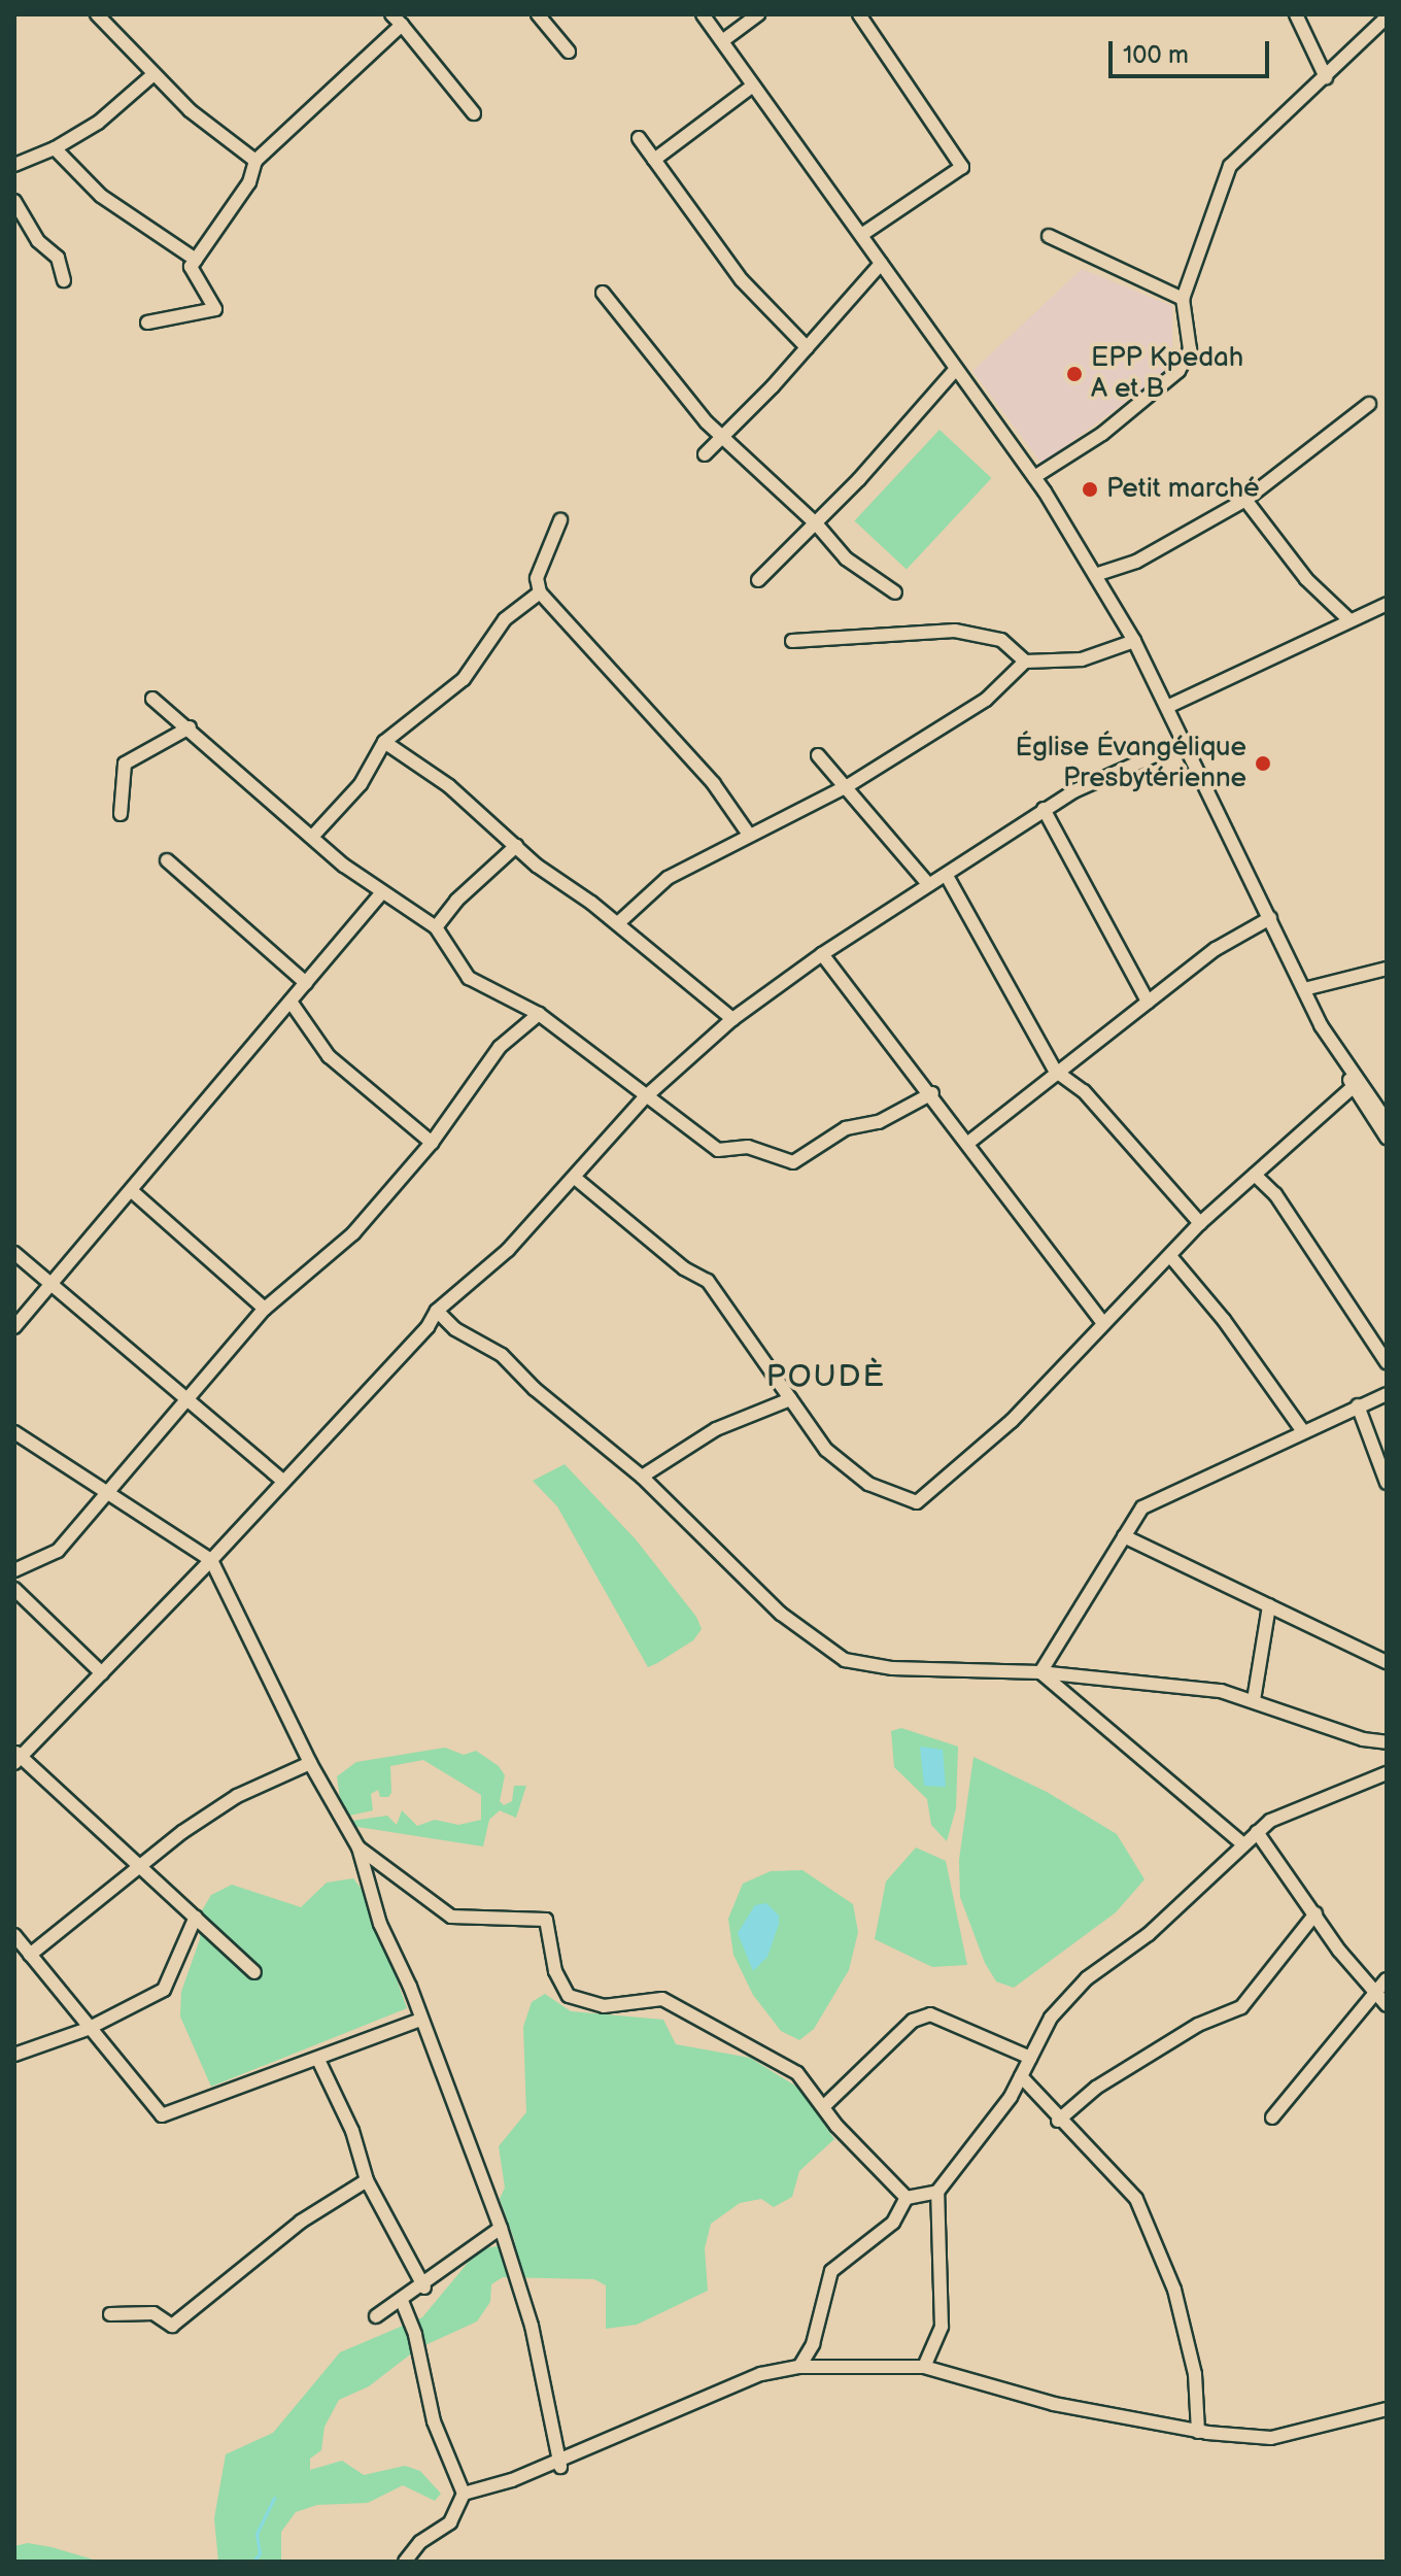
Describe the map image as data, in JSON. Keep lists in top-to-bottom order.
{
  "districts": ["POUDÈ"],
  "places": ["EPP Kpedah A et B", "Petit marché", "Église Évangélique Presbytérienne"],
  "scale_bar": "100 m"
}
